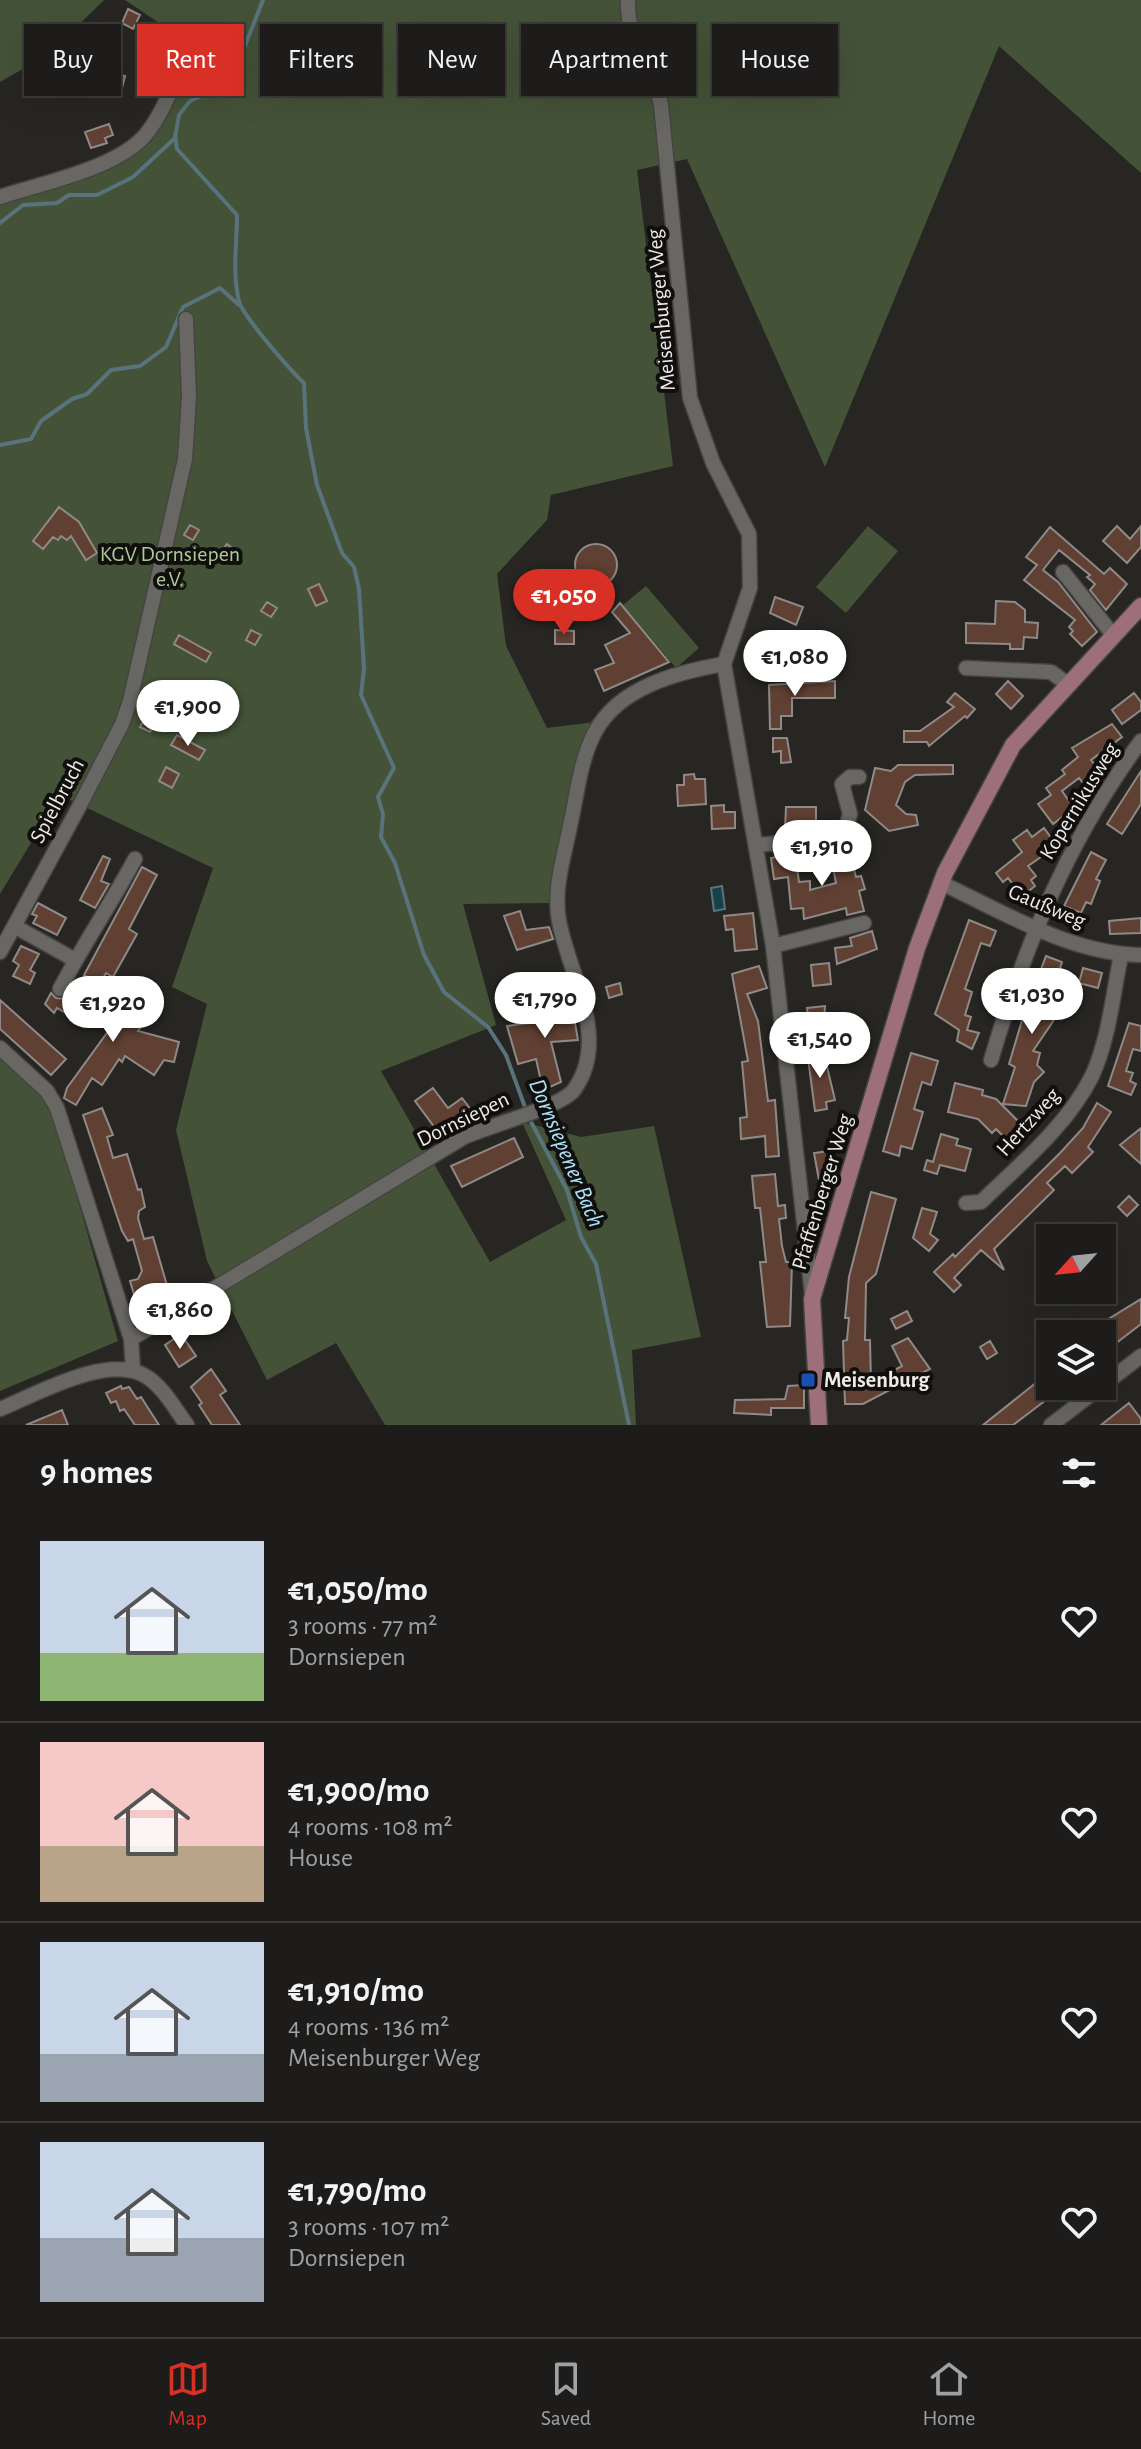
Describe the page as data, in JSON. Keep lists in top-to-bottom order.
{
  "streets": {
    "main road": ["Pfaffenberger Weg"],
    "street": [
      "Meisenburger Weg",
      "Spielbruch",
      "Kopernikusweg",
      "Gaußweg",
      "Dornsiepen",
      "Hertzweg"
    ]
  },
  "crossings": [
    ["Meisenburger Weg", "Dornsiepen"],
    ["Meisenburger Weg", "Pfaffenberger Weg"],
    ["Kopernikusweg", "Gaußweg"],
    ["Gaußweg", "Hertzweg"],
    ["Gaußweg", "Pfaffenberger Weg"]
  ],
  "water": ["Dornsiepener Bach"],
  "parks": ["KGV Dornsiepen e.V."],
  "places": {
    "transit": ["Meisenburg"]
  },
  "north": "bottom left",
  "page": {
    "chip": [
      "Buy",
      "Rent",
      "Filters",
      "New",
      "Apartment",
      "House"
    ],
    "price": [
      "€1,050",
      "€1,080",
      "€1,900",
      "€1,910",
      "€1,030",
      "€1,790",
      "€1,920",
      "€1,540",
      "€1,860"
    ],
    "heading": "9 homes",
    "list": [
      {
        "name": "€1,050/mo",
        "note": "3 rooms · 77 m² · Dornsiepen"
      },
      {
        "name": "€1,900/mo",
        "note": "4 rooms · 108 m² · House"
      },
      {
        "name": "€1,910/mo",
        "note": "4 rooms · 136 m² · Meisenburger Weg"
      },
      {
        "name": "€1,790/mo",
        "note": "3 rooms · 107 m² · Dornsiepen"
      }
    ],
    "tabs": ["Map", "Saved", "Home"]
  }
}
